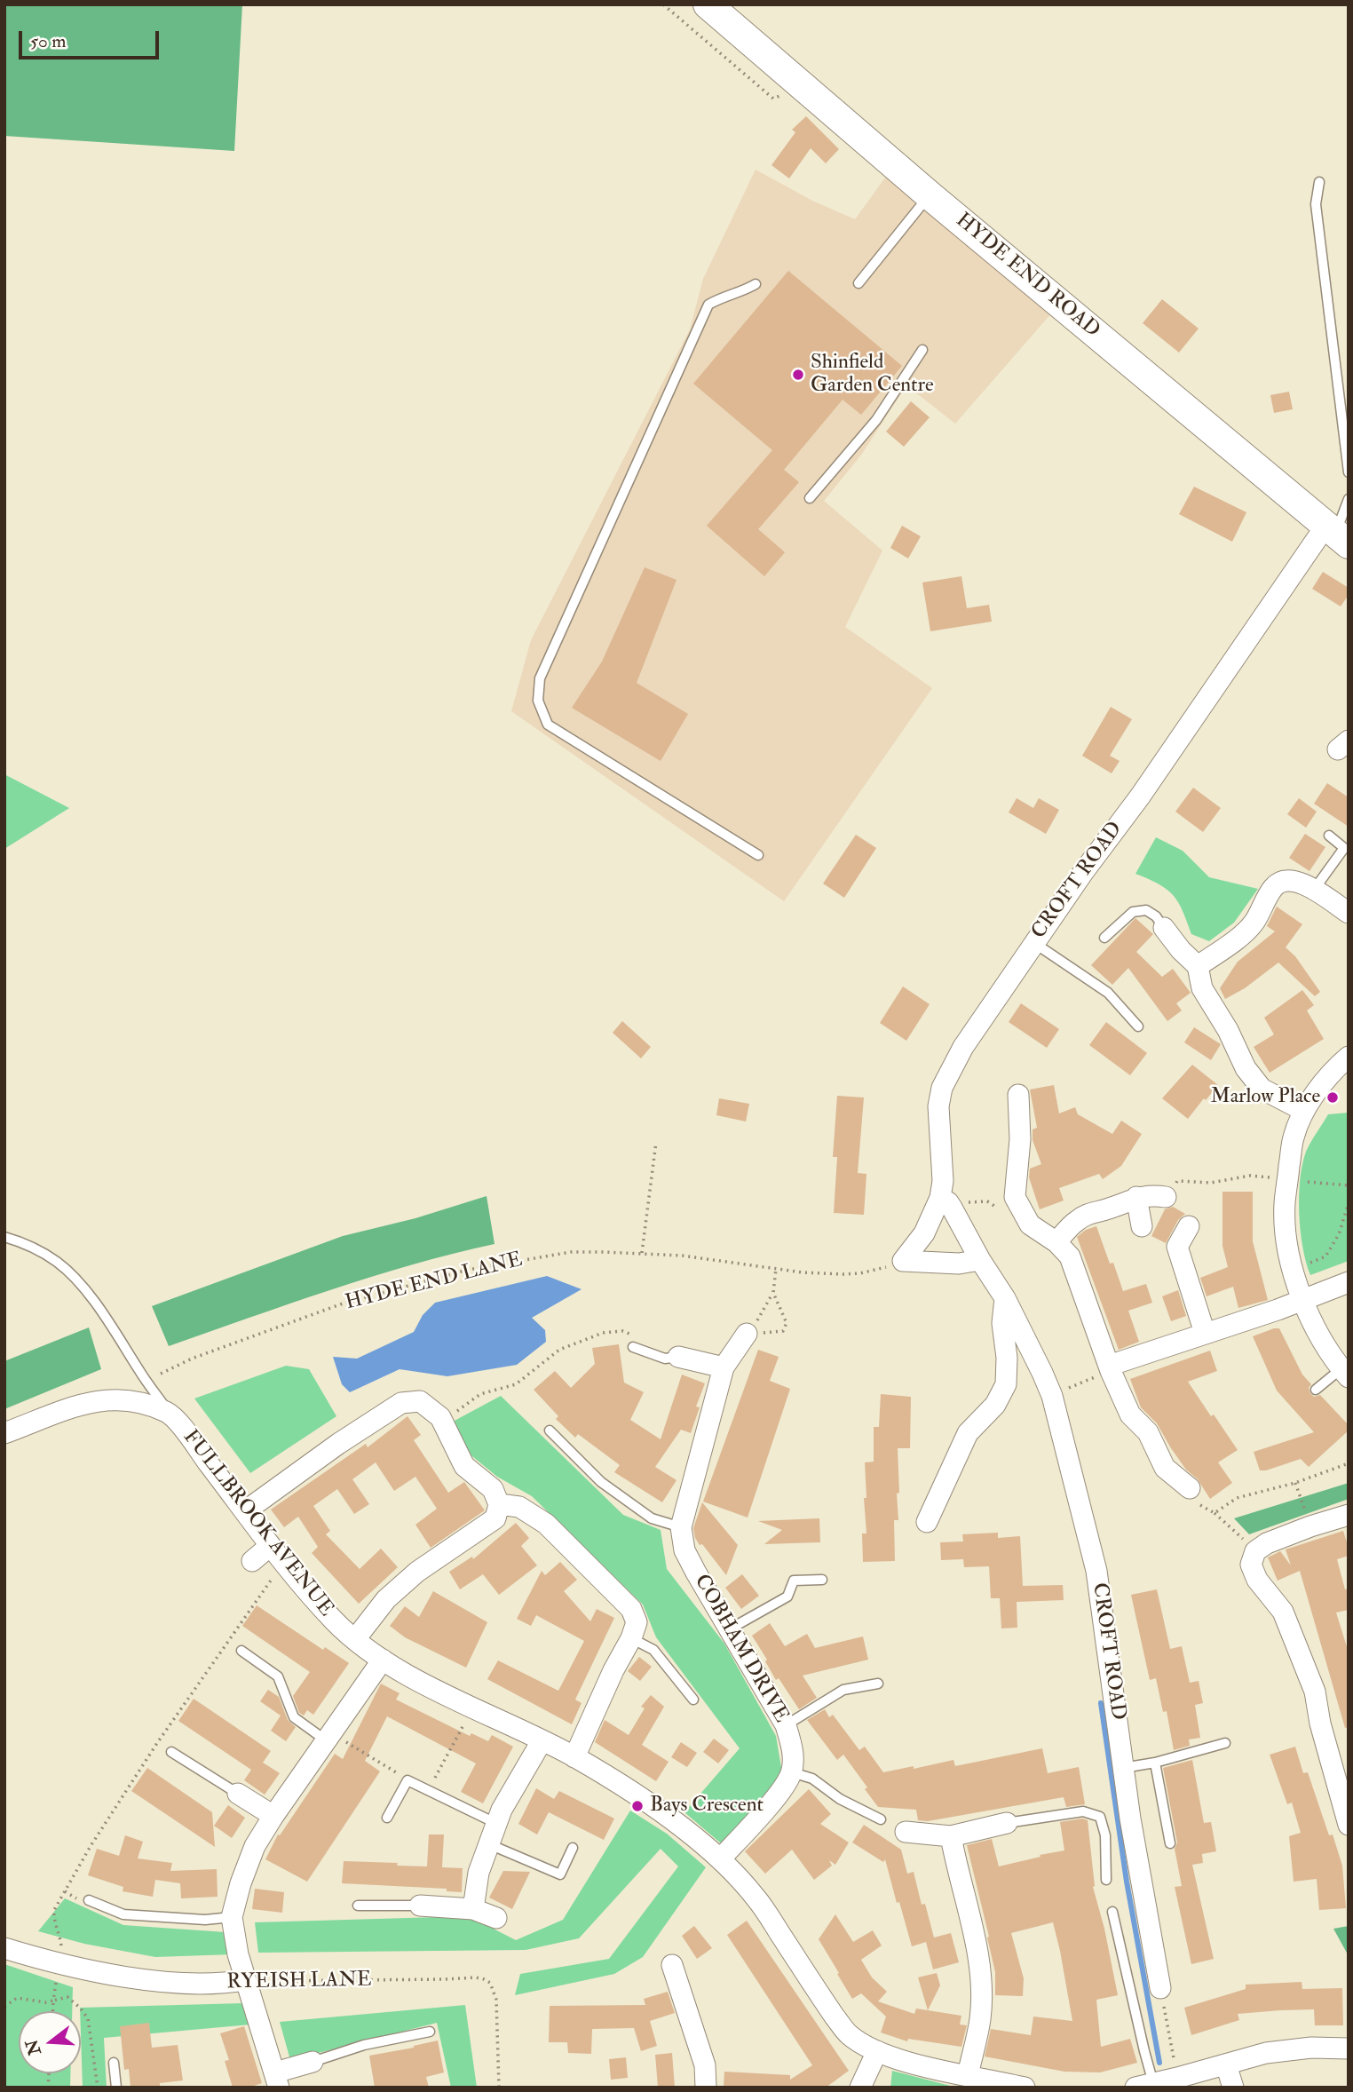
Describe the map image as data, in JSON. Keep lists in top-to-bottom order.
{
  "streets": {
    "main road": ["HYDE END ROAD"],
    "street": [
      "CROFT ROAD",
      "FULLBROOK AVENUE",
      "COBHAM DRIVE",
      "RYEISH LANE"
    ],
    "path": ["HYDE END LANE"]
  },
  "crossings": [
    ["HYDE END ROAD", "CROFT ROAD"]
  ],
  "places": ["Shinfield Garden Centre", "Marlow Place", "Bays Crescent"],
  "scale_bar": "50 m",
  "north": "left"
}
